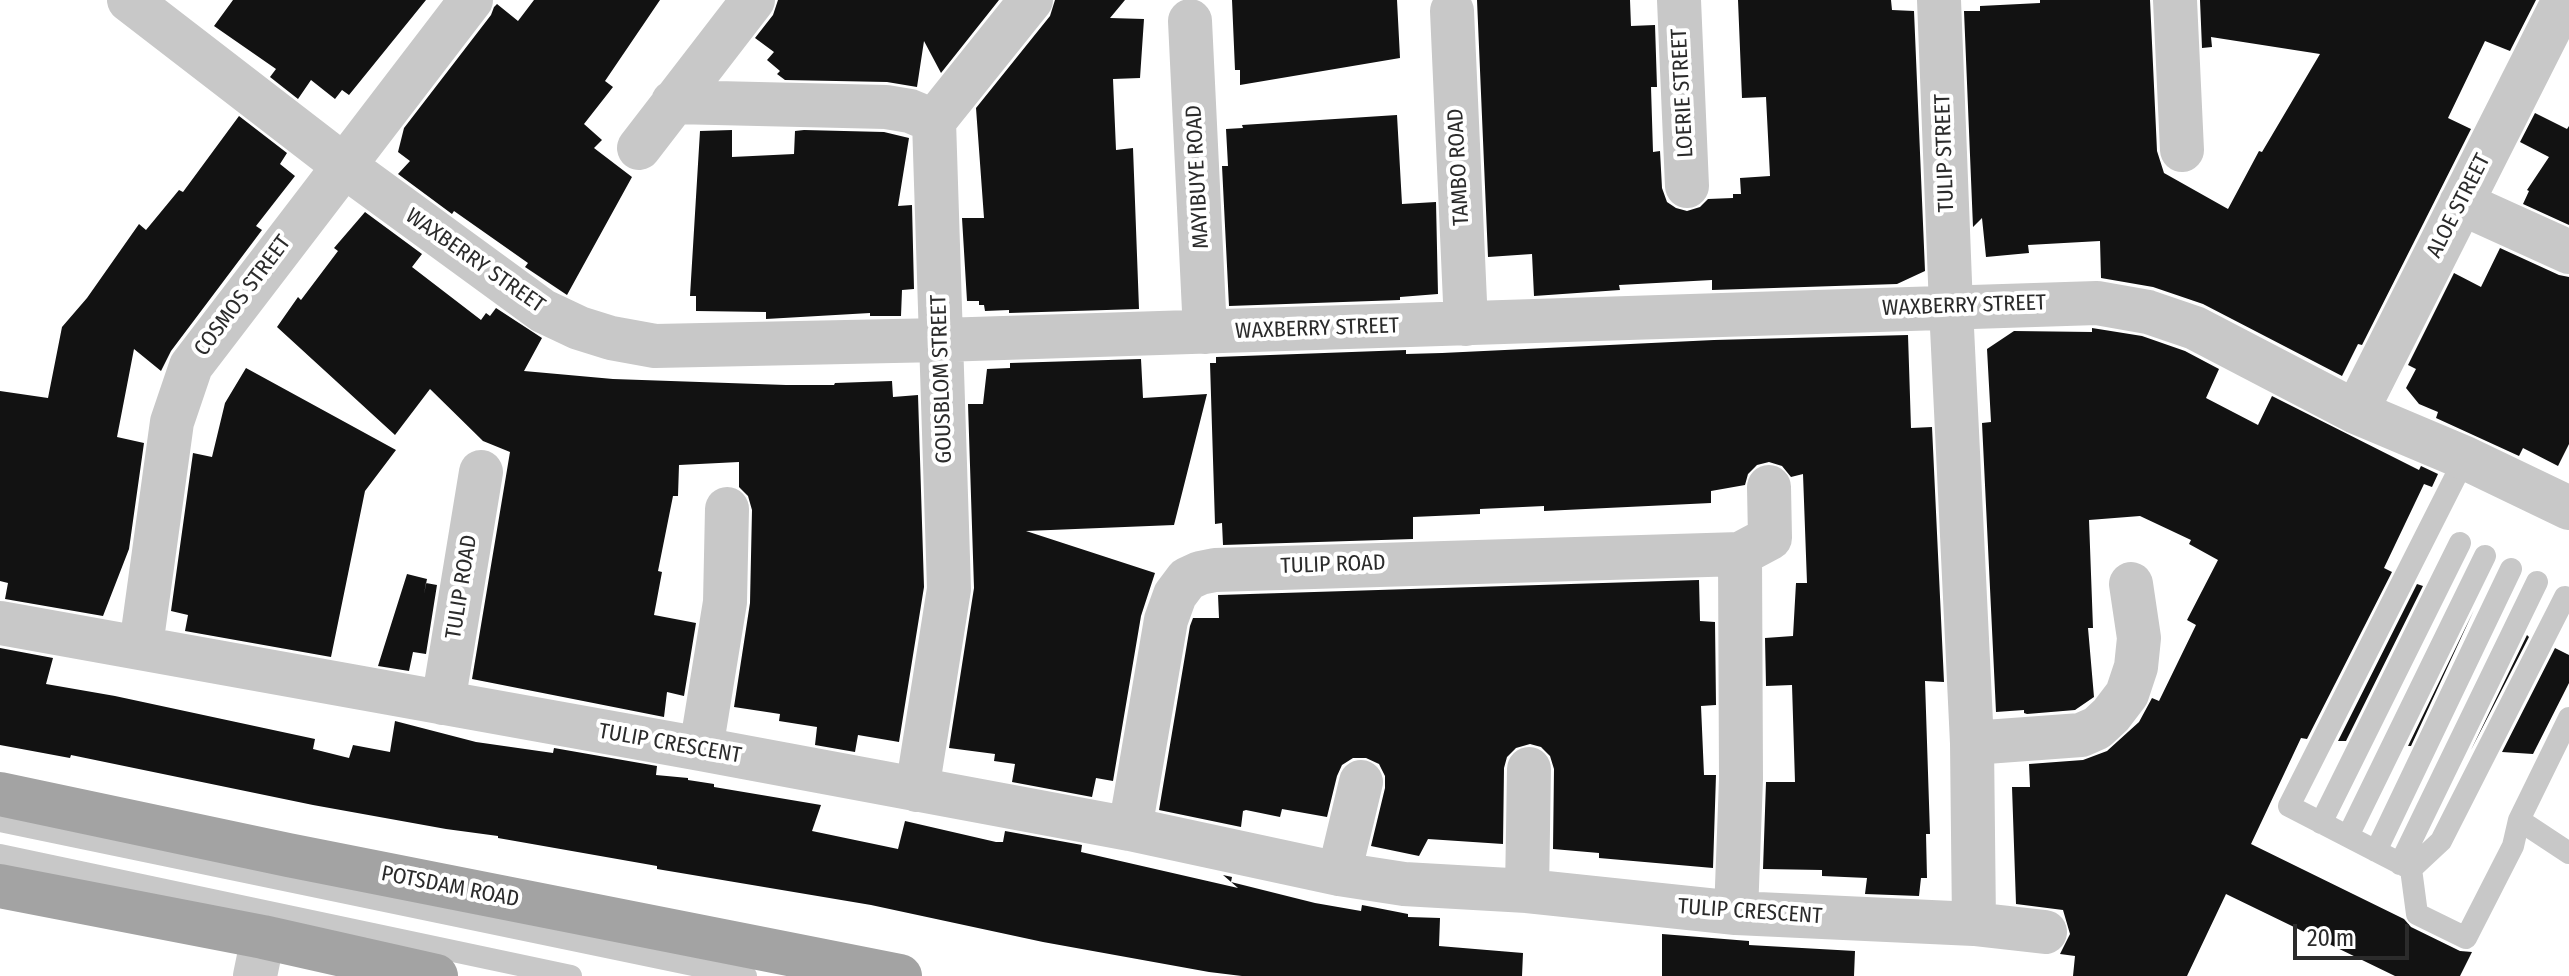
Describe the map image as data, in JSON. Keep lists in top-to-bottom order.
{
  "streets": {
    "main road": ["POTSDAM ROAD"],
    "street": [
      "LOERIE STREET",
      "TULIP STREET",
      "TAMBO ROAD",
      "MAYIBUYE ROAD",
      "ALOE STREET",
      "WAXBERRY STREET",
      "COSMOS STREET",
      "GOUSBLOM STREET",
      "TULIP ROAD",
      "TULIP CRESCENT"
    ]
  },
  "crossings": [
    ["TULIP STREET", "WAXBERRY STREET"],
    ["TAMBO ROAD", "WAXBERRY STREET"],
    ["MAYIBUYE ROAD", "WAXBERRY STREET"],
    ["ALOE STREET", "WAXBERRY STREET"],
    ["WAXBERRY STREET", "COSMOS STREET"],
    ["WAXBERRY STREET", "GOUSBLOM STREET"],
    ["COSMOS STREET", "TULIP CRESCENT"],
    ["GOUSBLOM STREET", "TULIP CRESCENT"],
    ["TULIP ROAD", "TULIP CRESCENT"]
  ],
  "scale_bar": "20 m"
}
